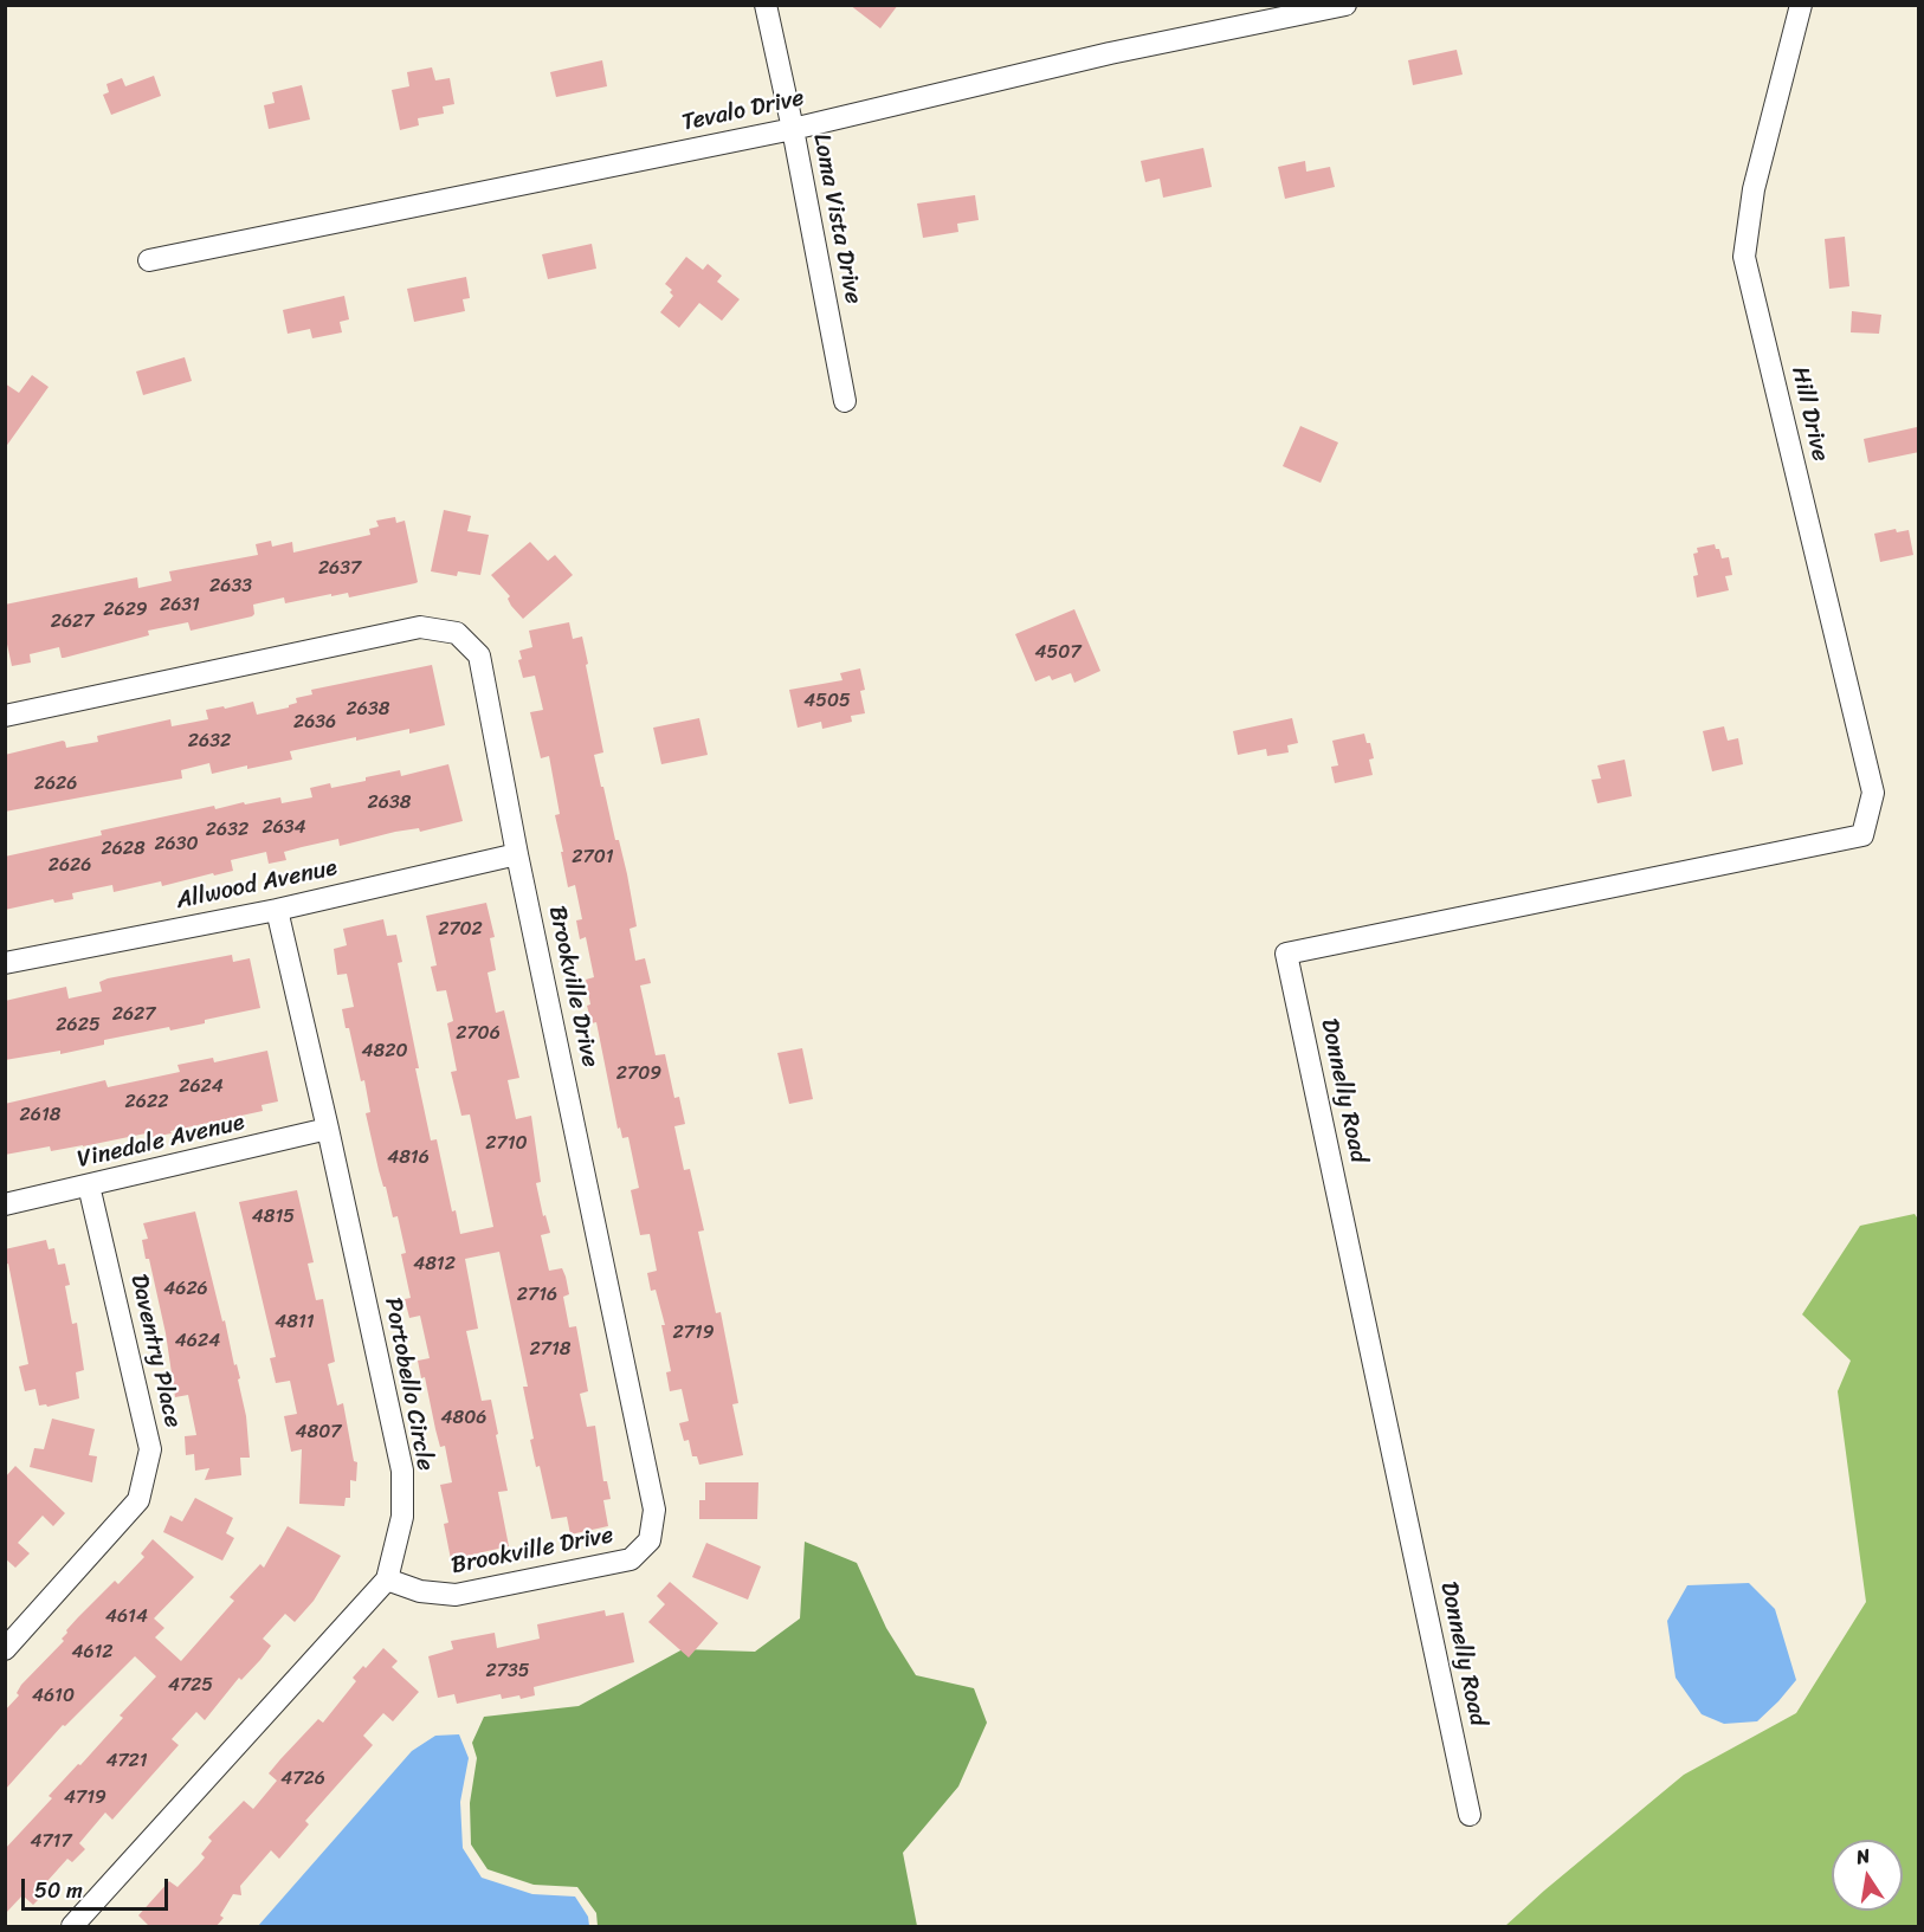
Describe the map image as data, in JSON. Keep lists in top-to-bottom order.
{
  "streets": {
    "street": [
      "Tevalo Drive",
      "Loma Vista Drive",
      "Hill Drive",
      "Allwood Avenue",
      "Brookville Drive",
      "Donnelly Road",
      "Vinedale Avenue",
      "Daventry Place",
      "Portobello Circle"
    ]
  },
  "crossings": [
    ["Tevalo Drive", "Loma Vista Drive"],
    ["Hill Drive", "Donnelly Road"],
    ["Allwood Avenue", "Brookville Drive"],
    ["Allwood Avenue", "Portobello Circle"],
    ["Brookville Drive", "Portobello Circle"],
    ["Vinedale Avenue", "Daventry Place"],
    ["Vinedale Avenue", "Portobello Circle"]
  ],
  "house_numbers": [
    "2637",
    "2633",
    "2631",
    "2629",
    "2627",
    "4507",
    "4505",
    "2638",
    "2636",
    "2632",
    "2626",
    "2638",
    "2634",
    "2632",
    "2630",
    "2628",
    "2701",
    "2626",
    "2702",
    "2627",
    "2625",
    "2706",
    "4820",
    "2709",
    "2624",
    "2622",
    "2618",
    "2710",
    "4816",
    "4815",
    "4812",
    "4626",
    "2716",
    "4811",
    "2719",
    "4624",
    "2718",
    "4806",
    "4807",
    "4614",
    "4612",
    "2735",
    "4725",
    "4610",
    "4721",
    "4726",
    "4719",
    "4717"
  ],
  "scale_bar": "50 m",
  "north": "top"
}
